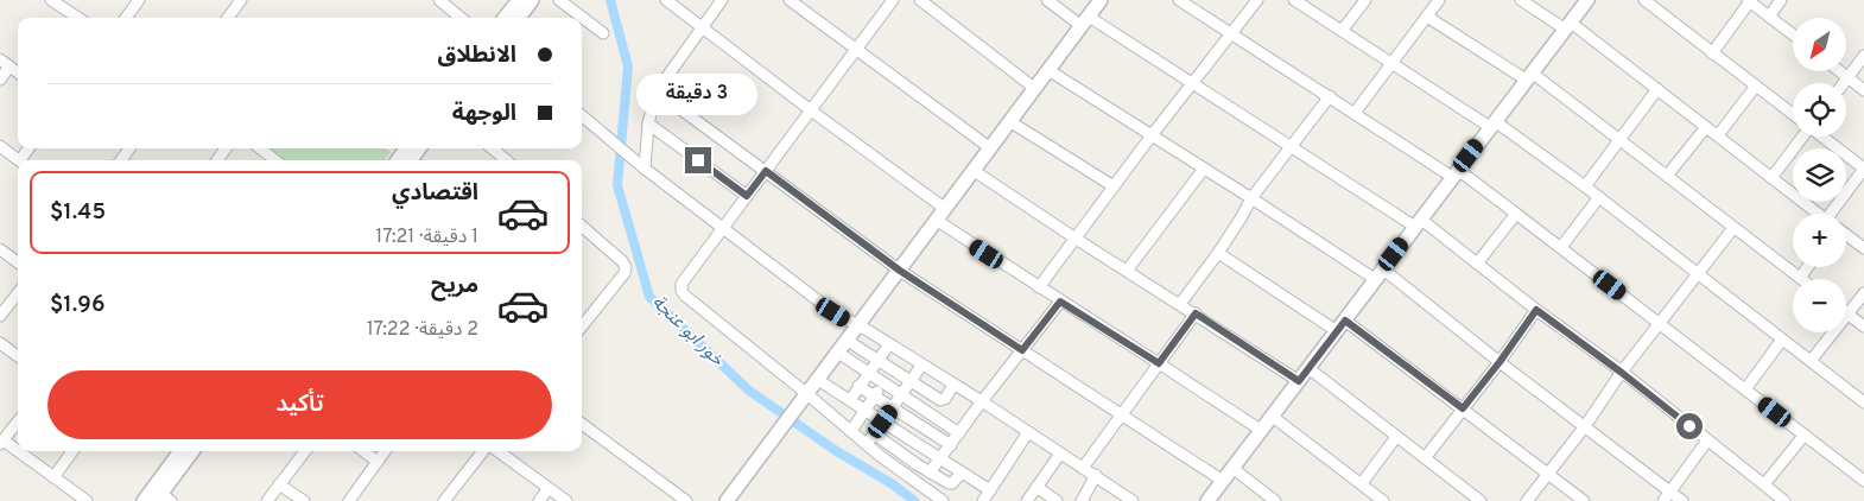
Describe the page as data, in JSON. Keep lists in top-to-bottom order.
{
  "water": ["خور ابو عنجة"],
  "north": "bottom left",
  "page": {
    "map_buttons": ["+", "−"],
    "banner": ["الانطلاق", "الوجهة"],
    "bubble": "3 دقيقة",
    "list": [
      {
        "name": "اقتصادي",
        "note": "1 دقيقة · 17:21",
        "value": "$1.45"
      },
      {
        "name": "مريح",
        "note": "2 دقيقة · 17:22",
        "value": "$1.96"
      }
    ],
    "buttons": "تأكيد"
  }
}
